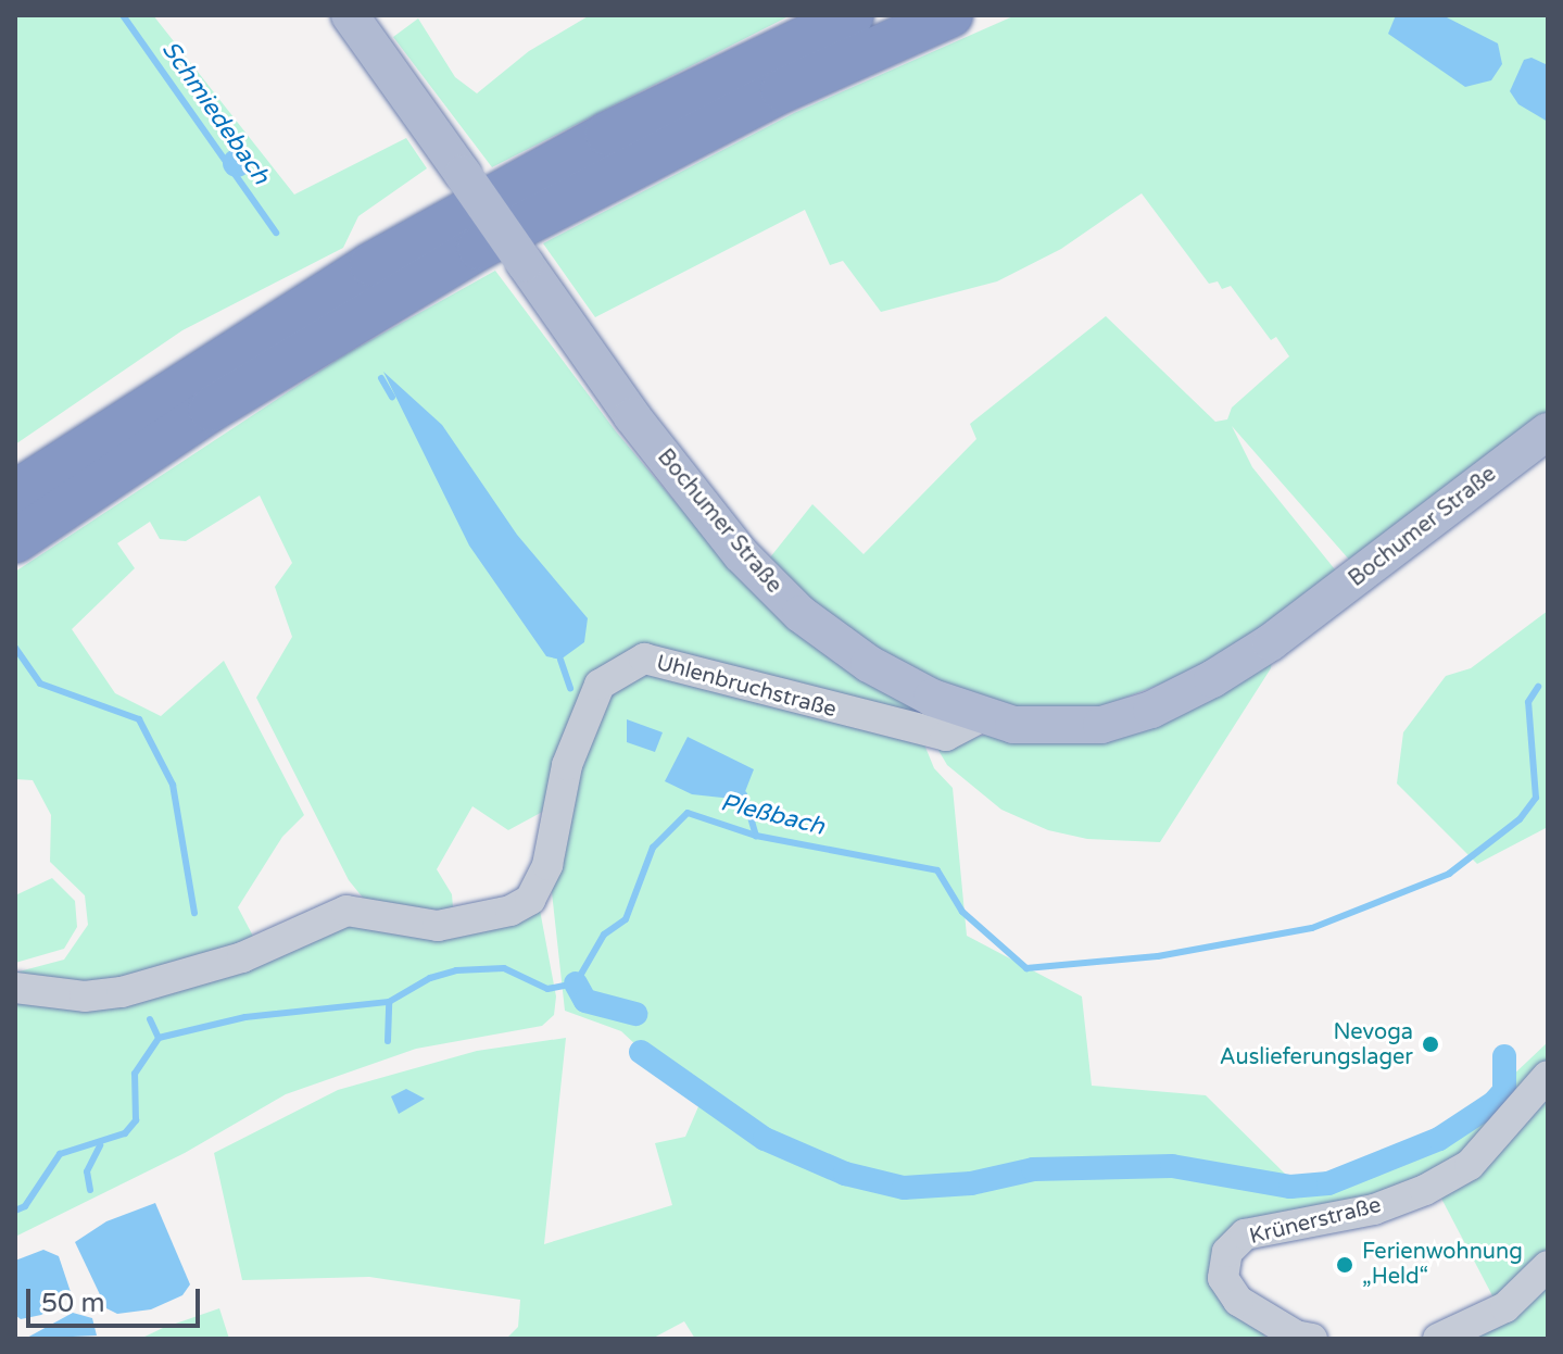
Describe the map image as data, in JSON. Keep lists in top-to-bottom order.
{
  "streets": {
    "main road": ["Bochumer Straße"],
    "street": ["Uhlenbruchstraße", "Krünerstraße"]
  },
  "crossings": [
    ["Bochumer Straße", "Uhlenbruchstraße"]
  ],
  "water": ["Schmiedebach", "Pleßbach"],
  "places": ["Nevoga Auslieferungslager", "Ferienwohnung „Held“"],
  "scale_bar": "50 m"
}
